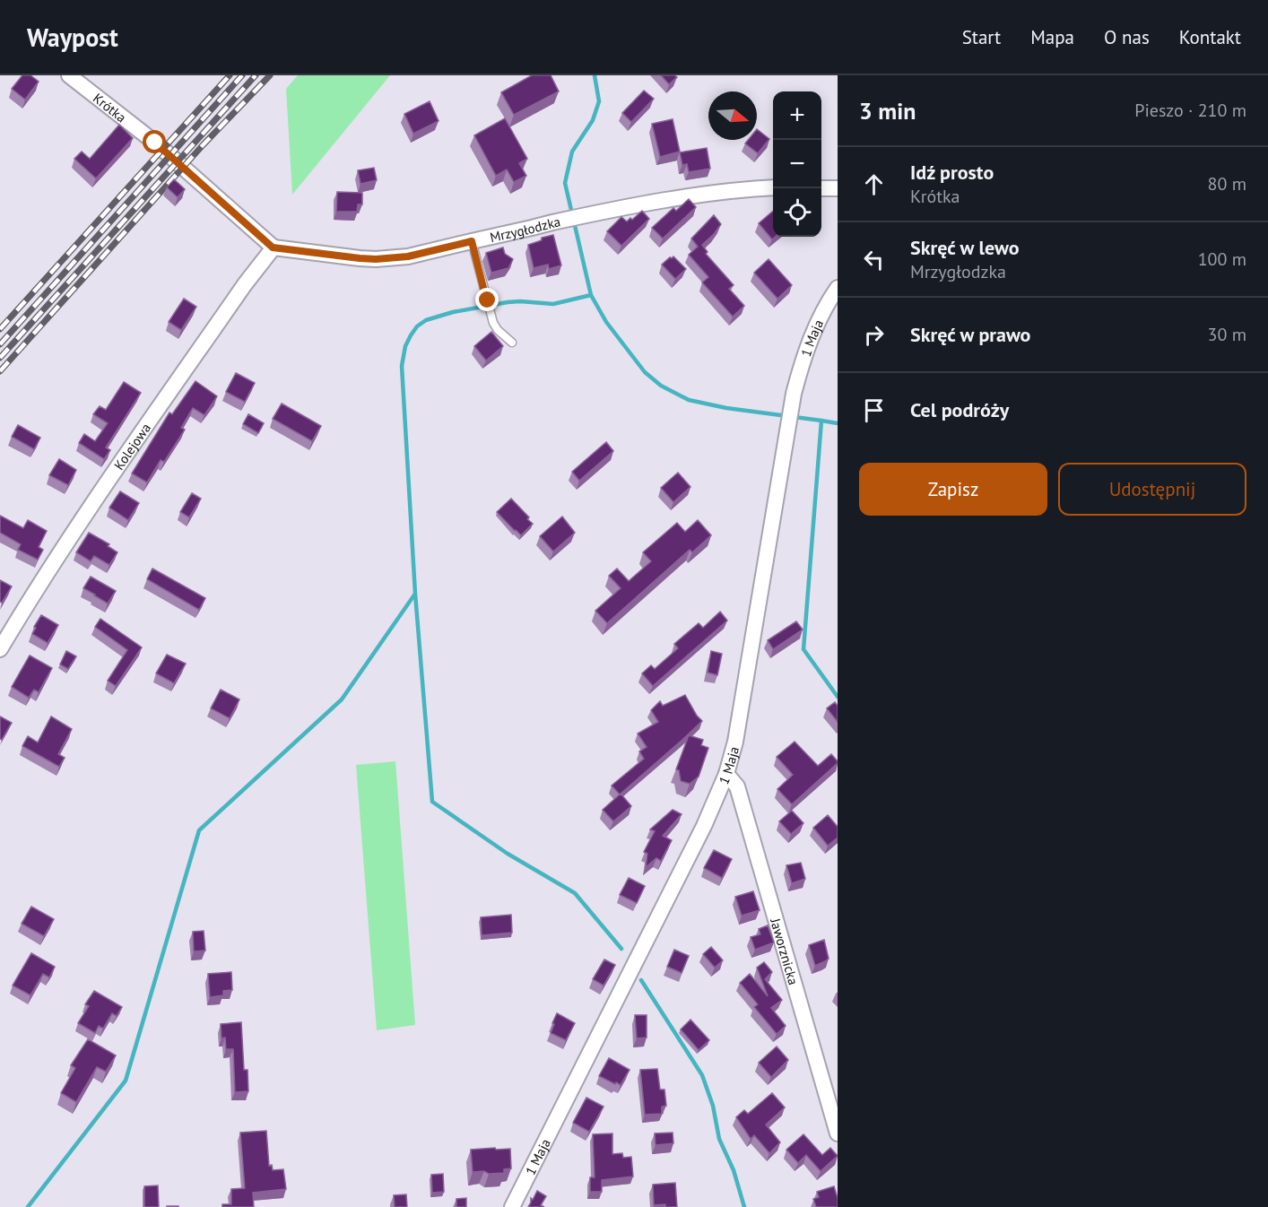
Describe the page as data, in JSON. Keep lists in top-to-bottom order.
{
  "streets": {
    "street": [
      "Krótka",
      "Mrzygłodzka",
      "1 Maja",
      "Kolejowa",
      "Jaworznicka"
    ]
  },
  "crossings": [
    ["Krótka", "Mrzygłodzka"],
    ["Krótka", "Kolejowa"],
    ["Mrzygłodzka", "Kolejowa"],
    ["1 Maja", "Jaworznicka"]
  ],
  "north": "right",
  "page": {
    "header": "Waypost",
    "nav": [
      "Start",
      "Mapa",
      "O nas",
      "Kontakt"
    ],
    "heading": ["3 min", "Pieszo · 210 m"],
    "map_buttons": ["+", "−"],
    "list": [
      ["Idź prosto", "Krótka", "80 m"],
      ["Skręć w lewo", "Mrzygłodzka", "100 m"],
      ["Skręć w prawo", "30 m"],
      "Cel podróży"
    ],
    "buttons": ["Zapisz", "Udostępnij"]
  }
}
